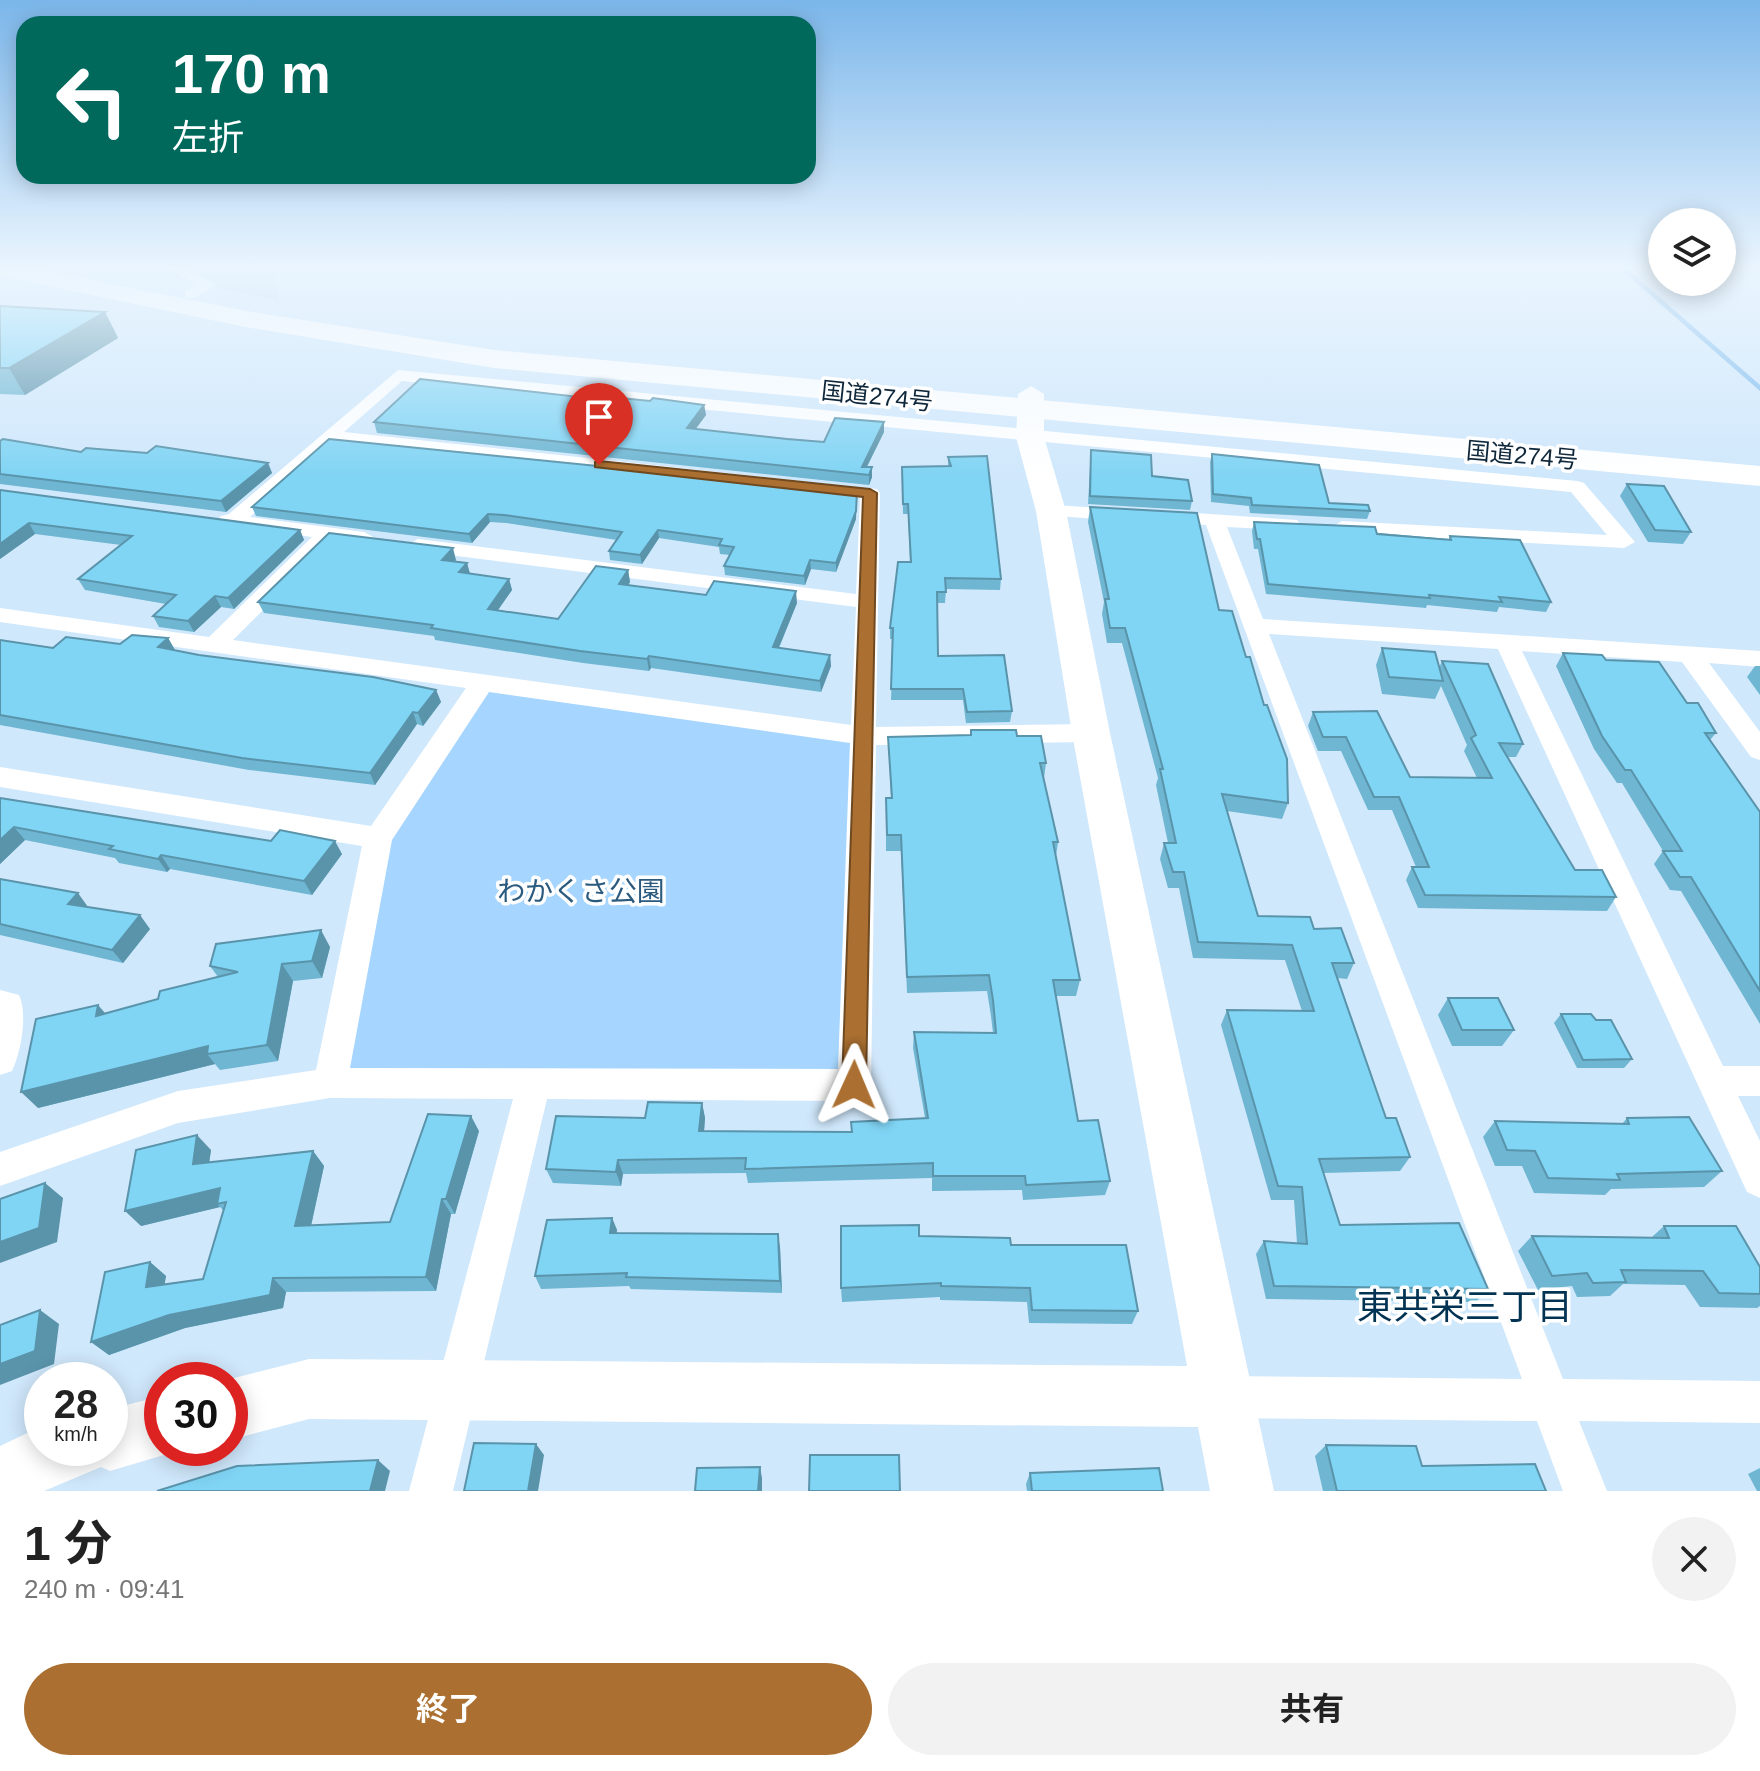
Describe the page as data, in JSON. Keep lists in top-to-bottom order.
{
  "streets": {
    "highway": ["国道274号"]
  },
  "districts": ["東共栄三丁目"],
  "parks": ["わかくさ公園"],
  "page": {
    "turn": ["170 m", "左折"],
    "speed": "28 km/h",
    "limit": "30",
    "heading": ["1 分", "240 m · 09:41"],
    "buttons": ["終了", "共有"]
  }
}
